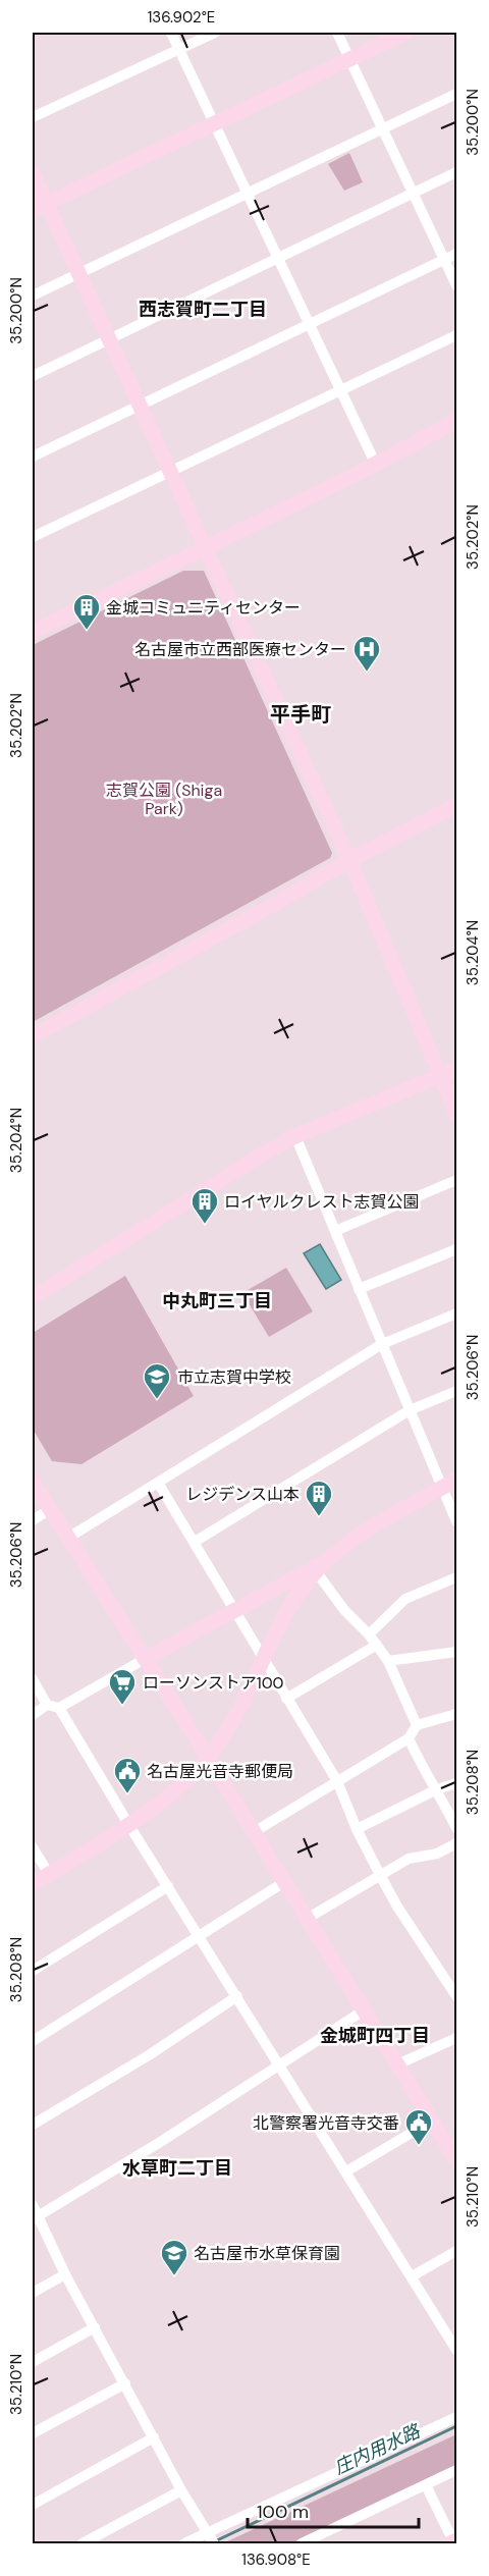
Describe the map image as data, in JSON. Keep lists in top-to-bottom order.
{
  "districts": [
    "西志賀町二丁目",
    "平手町",
    "中丸町三丁目",
    "金城町四丁目",
    "水草町二丁目"
  ],
  "water": ["庄内用水路"],
  "parks": ["志賀公園 (Shiga Park)"],
  "places": {
    "building": ["金城コミュニティセンター", "ロイヤルクレスト志賀公園", "レジデンス山本"],
    "hospital": ["名古屋市立西部医療センター"],
    "school or university": ["市立志賀中学校", "名古屋市水草保育園"],
    "supermarket": ["ローソンストア100"],
    "public building": ["名古屋光音寺郵便局", "北警察署光音寺交番"]
  },
  "scale_bar": "100 m",
  "coordinates": [
    "136.902°E",
    "35.200°N",
    "35.202°N",
    "35.204°N",
    "35.206°N",
    "35.208°N",
    "35.210°N",
    "136.908°E"
  ]
}
